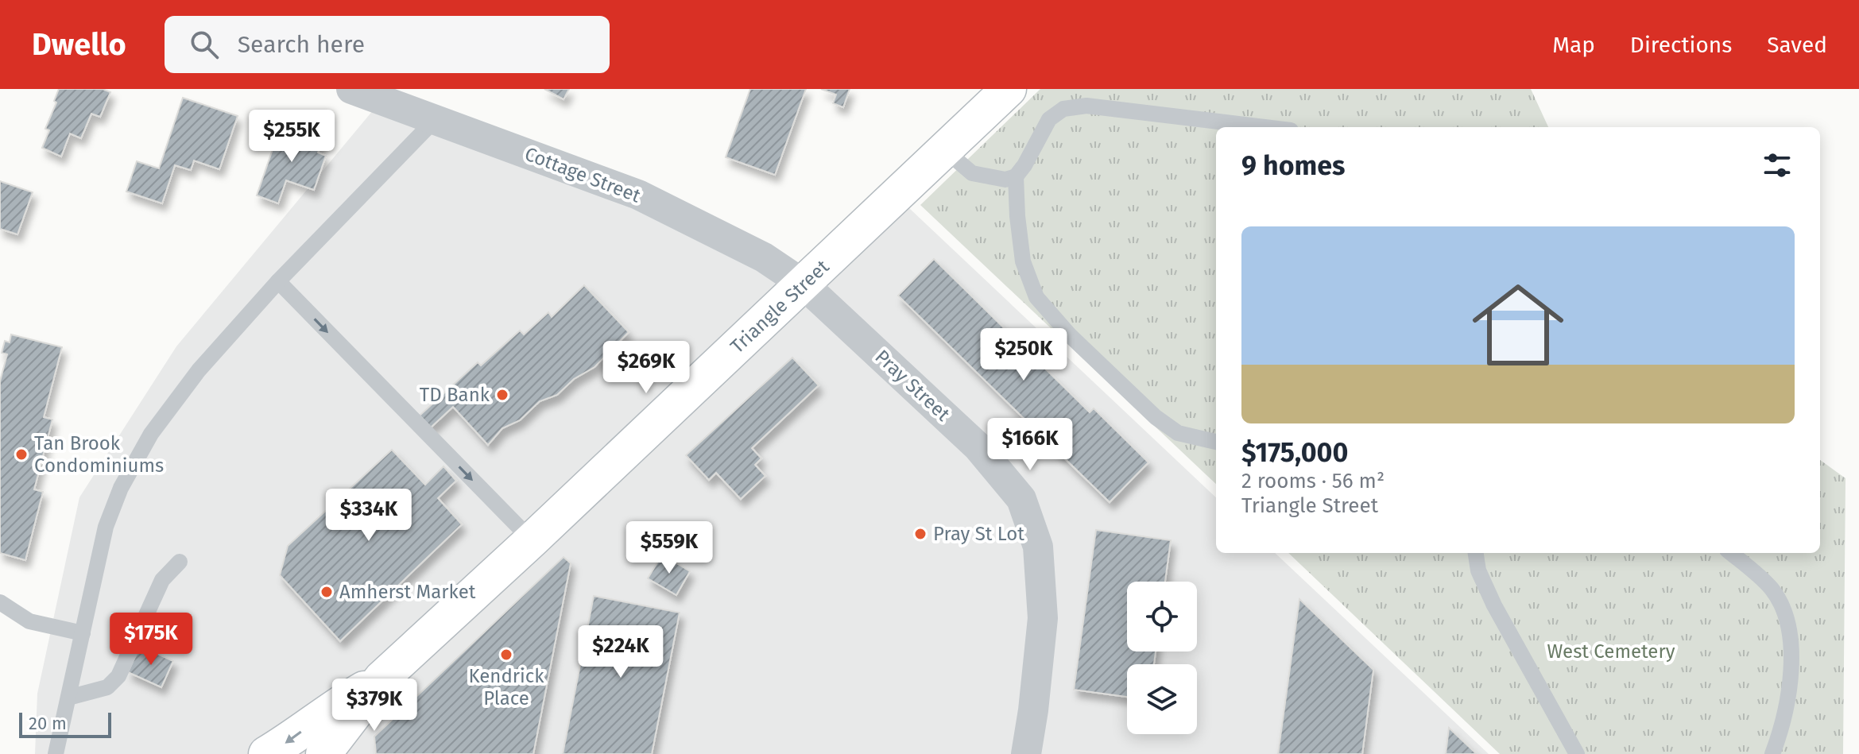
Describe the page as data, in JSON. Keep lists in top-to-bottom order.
{
  "streets": {
    "main road": ["Triangle Street"],
    "street": ["Cottage Street", "Pray Street"]
  },
  "crossings": [
    ["Cottage Street", "Triangle Street"],
    ["Cottage Street", "Pray Street"],
    ["Triangle Street", "Pray Street"]
  ],
  "parks": ["West Cemetery"],
  "places": [
    "TD Bank",
    "Tan Brook Condominiums",
    "Pray St Lot",
    "Amherst Market",
    "Kendrick Place"
  ],
  "scale_bar": "20 m",
  "page": {
    "header": "Dwello",
    "search": "Search here",
    "nav": ["Map", "Directions", "Saved"],
    "price": [
      "$255K",
      "$250K",
      "$269K",
      "$166K",
      "$334K",
      "$559K",
      "$175K",
      "$224K",
      "$379K"
    ],
    "heading": "9 homes",
    "list": [
      {
        "name": "$175,000",
        "note": "2 rooms · 56 m² · Triangle Street"
      }
    ],
    "scale": "20 m"
  }
}
